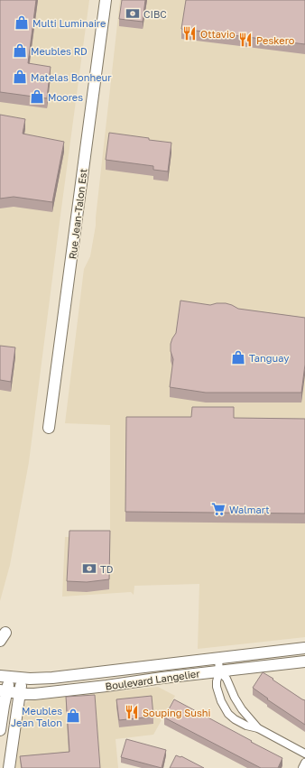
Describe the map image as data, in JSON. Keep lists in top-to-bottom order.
{
  "streets": {
    "main road": ["Rue Jean-Talon Est", "Boulevard Langelier"]
  },
  "places": {
    "bank": ["CIBC", "TD"],
    "shop": [
      "Multi Luminaire",
      "Meubles RD",
      "Matelas Bonheur",
      "Moores",
      "Tanguay",
      "Meubles Jean Talon"
    ],
    "restaurant": ["Ottavio", "Peskero", "Souping Sushi"],
    "supermarket": ["Walmart"]
  }
}
